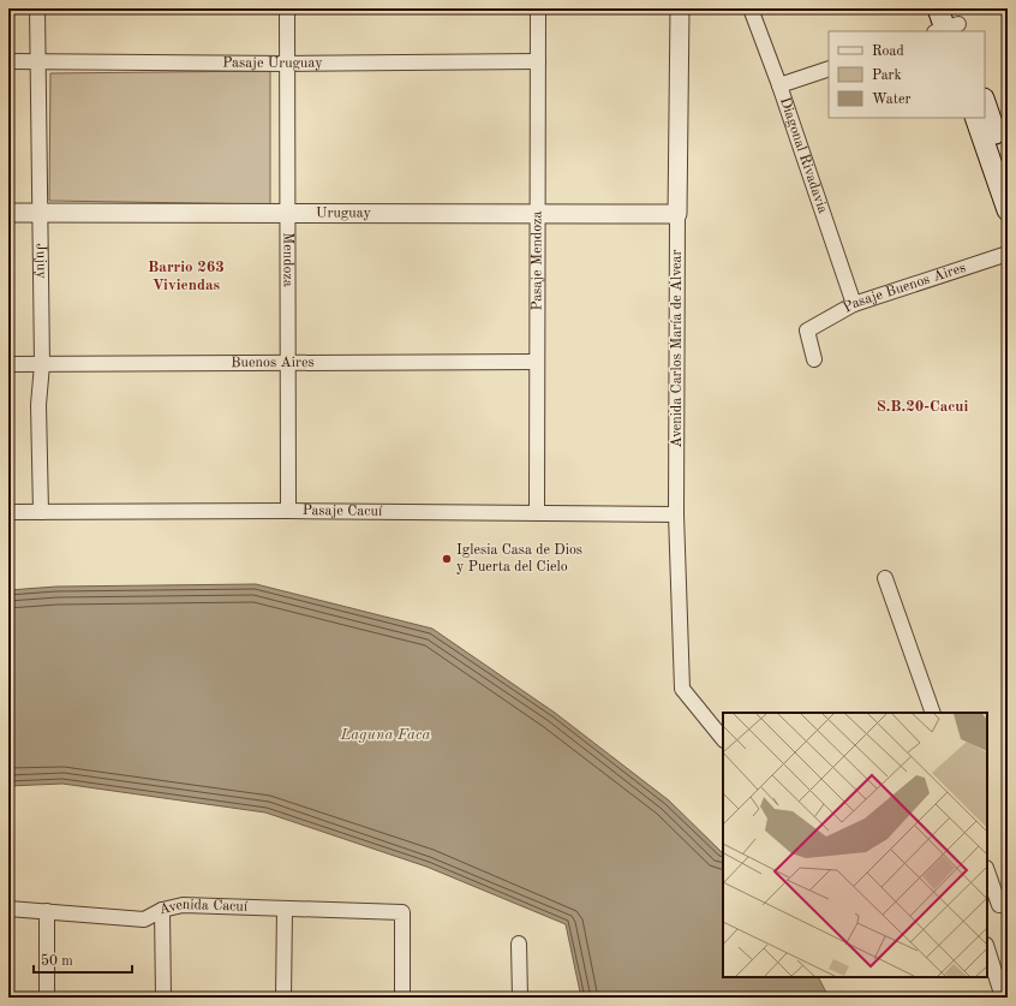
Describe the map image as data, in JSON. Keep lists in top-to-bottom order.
{
  "streets": {
    "street": [
      "Pasaje Uruguay",
      "Diagonal Rivadavia",
      "Uruguay",
      "Mendoza",
      "Jujuy",
      "Pasaje Mendoza",
      "Pasaje Buenos Aires",
      "Avenida Carlos María de Alvear",
      "Buenos Aires",
      "Pasaje Cacuí",
      "Avenida Cacuí"
    ]
  },
  "crossings": [
    ["Pasaje Uruguay", "Mendoza"],
    ["Pasaje Uruguay", "Jujuy"],
    ["Pasaje Uruguay", "Pasaje Mendoza"],
    ["Diagonal Rivadavia", "Pasaje Buenos Aires"],
    ["Uruguay", "Mendoza"],
    ["Uruguay", "Jujuy"],
    ["Uruguay", "Pasaje Mendoza"],
    ["Uruguay", "Avenida Carlos María de Alvear"],
    ["Mendoza", "Buenos Aires"],
    ["Mendoza", "Pasaje Cacuí"],
    ["Jujuy", "Buenos Aires"],
    ["Jujuy", "Pasaje Cacuí"],
    ["Pasaje Mendoza", "Buenos Aires"],
    ["Pasaje Mendoza", "Pasaje Cacuí"],
    ["Avenida Carlos María de Alvear", "Pasaje Cacuí"]
  ],
  "districts": ["Barrio 263 Viviendas", "S.B.20-Cacui"],
  "water": ["Laguna Faca"],
  "places": ["Iglesia Casa de Dios y Puerta del Cielo"],
  "legend": ["Road", "Park", "Water"],
  "scale_bar": "50 m"
}
